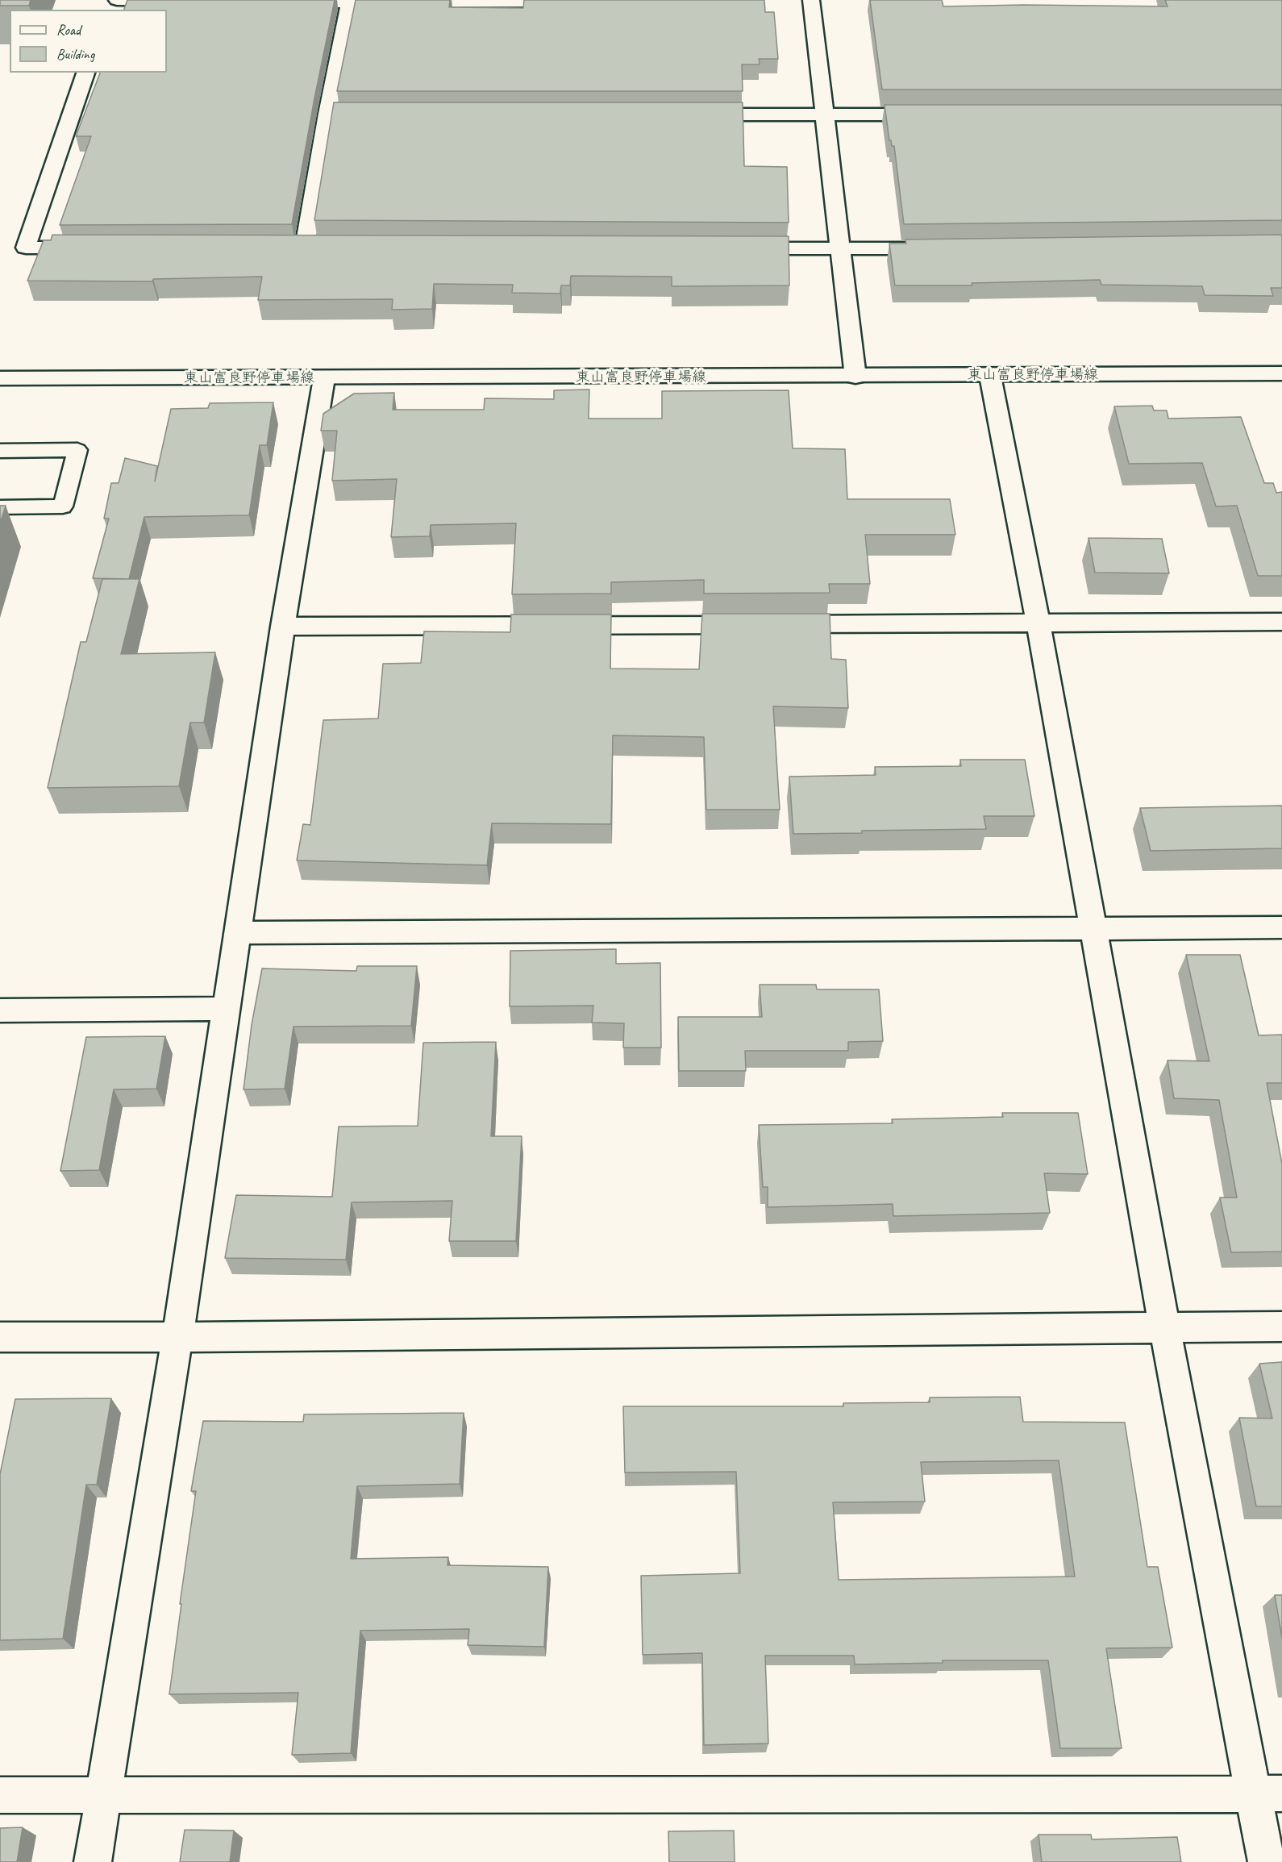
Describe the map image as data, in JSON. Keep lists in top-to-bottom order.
{
  "streets": {
    "street": ["東山富良野停車場線"]
  },
  "legend": ["Road", "Building"]
}
